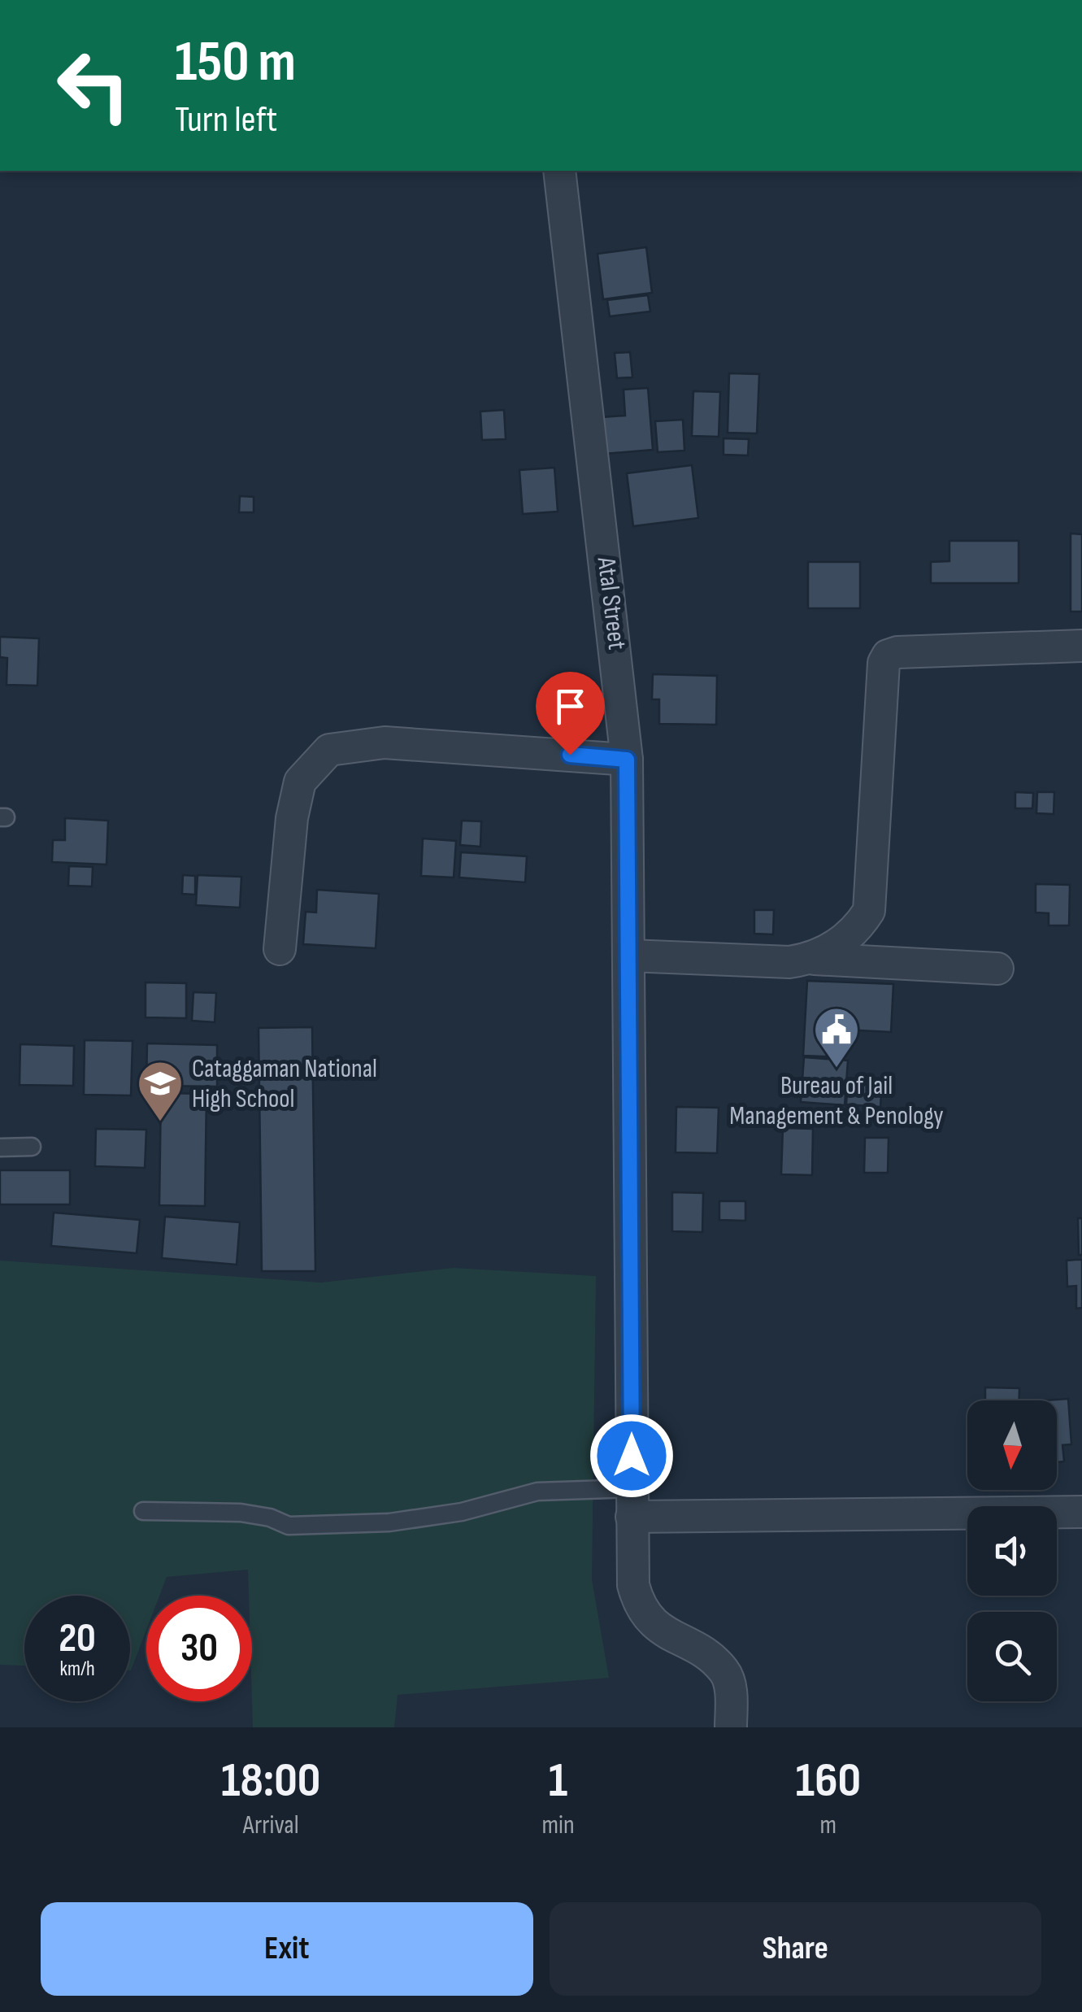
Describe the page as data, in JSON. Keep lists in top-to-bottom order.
{
  "streets": {
    "street": ["Atal Street"]
  },
  "places": {
    "public building": ["Bureau of Jail Management & Penology"],
    "school or university": ["Cataggaman National High School"]
  },
  "north": "bottom",
  "page": {
    "turn": ["150 m", "Turn left"],
    "speed": "20 km/h",
    "limit": "30",
    "eta": [
      "18:00",
      "Arrival",
      "1",
      "min",
      "160",
      "m"
    ],
    "buttons": ["Exit", "Share"]
  }
}
